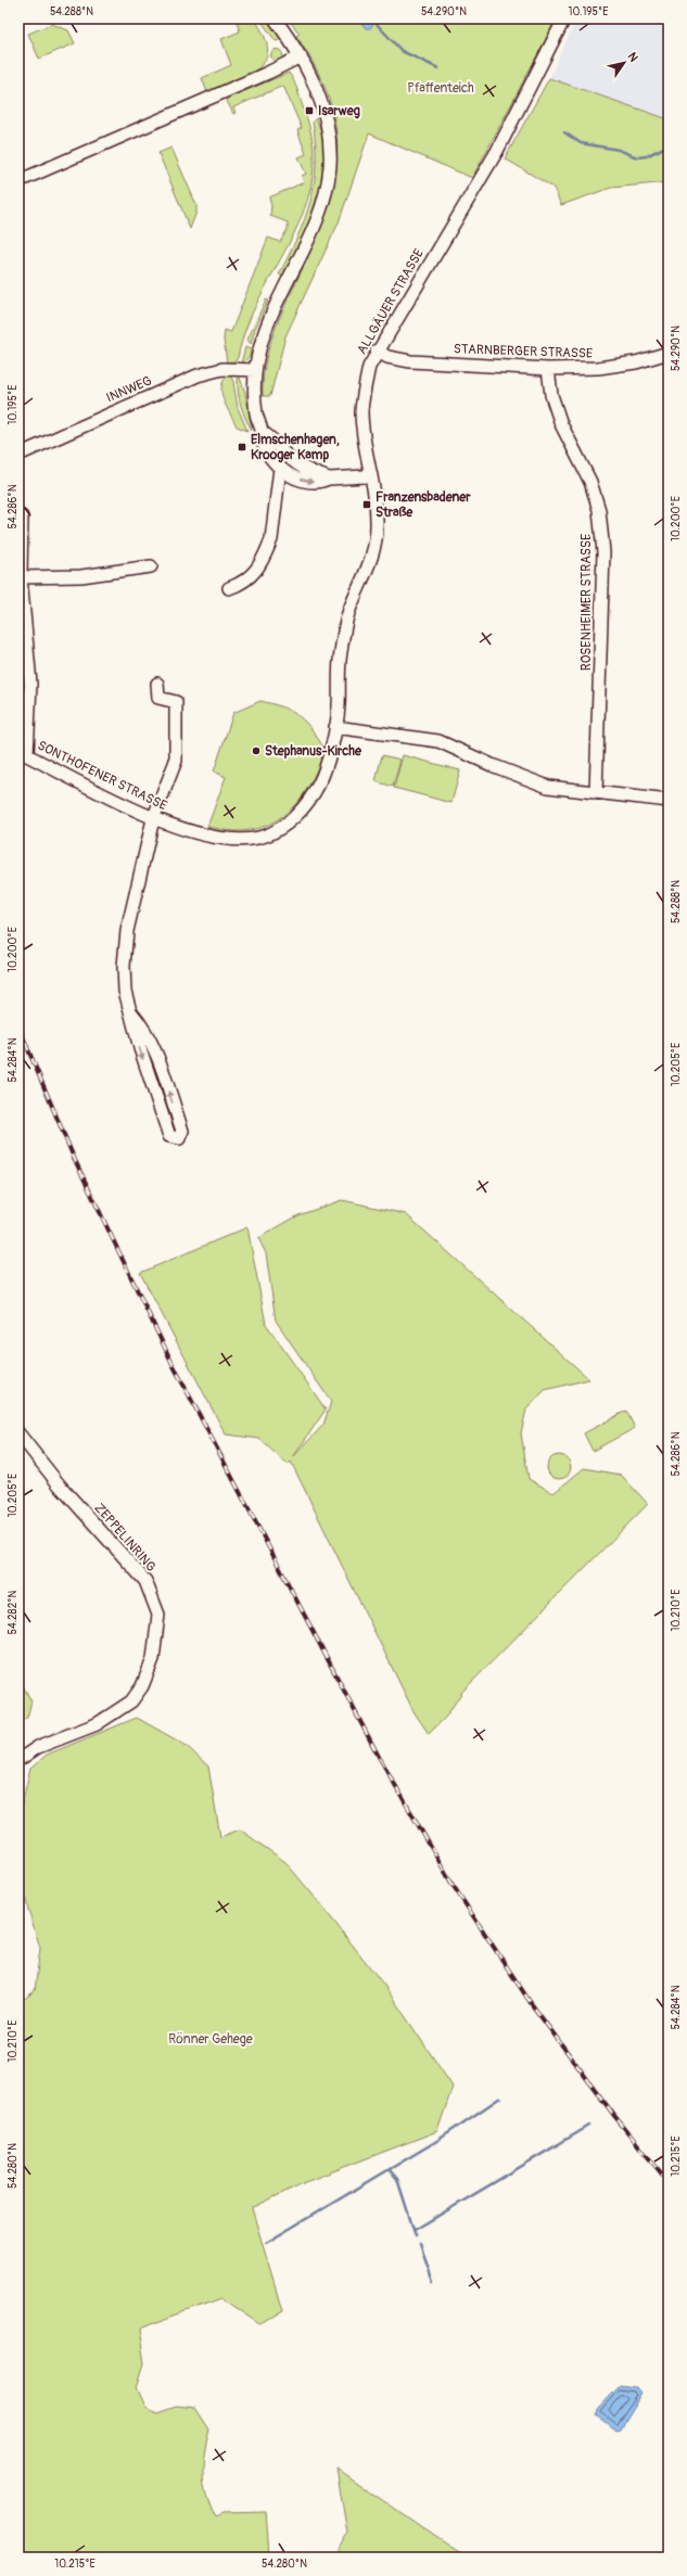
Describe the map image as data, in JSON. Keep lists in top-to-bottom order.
{
  "streets": {
    "street": [
      "ALLGÄUER STRASSE",
      "STARNBERGER STRASSE",
      "INNWEG",
      "ROSENHEIMER STRASSE",
      "SONTHOFENER STRASSE",
      "ZEPPELINRING"
    ]
  },
  "crossings": [
    ["ALLGÄUER STRASSE", "STARNBERGER STRASSE"],
    ["ALLGÄUER STRASSE", "SONTHOFENER STRASSE"],
    ["STARNBERGER STRASSE", "ROSENHEIMER STRASSE"]
  ],
  "parks": ["Pfaffenteich", "Rönner Gehege"],
  "places": {
    "transit": ["Isarweg", "Elmschenhagen, Krooger Kamp", "Franzensbadener Straße"],
    "other": ["Stephanus-Kirche"]
  },
  "north": "top right",
  "coordinates": [
    "54.288°N",
    "54.290°N",
    "10.195°E",
    "54.286°N",
    "10.200°E",
    "54.284°N",
    "10.205°E",
    "10.210°E",
    "54.282°N",
    "10.215°E",
    "54.280°N"
  ]
}
